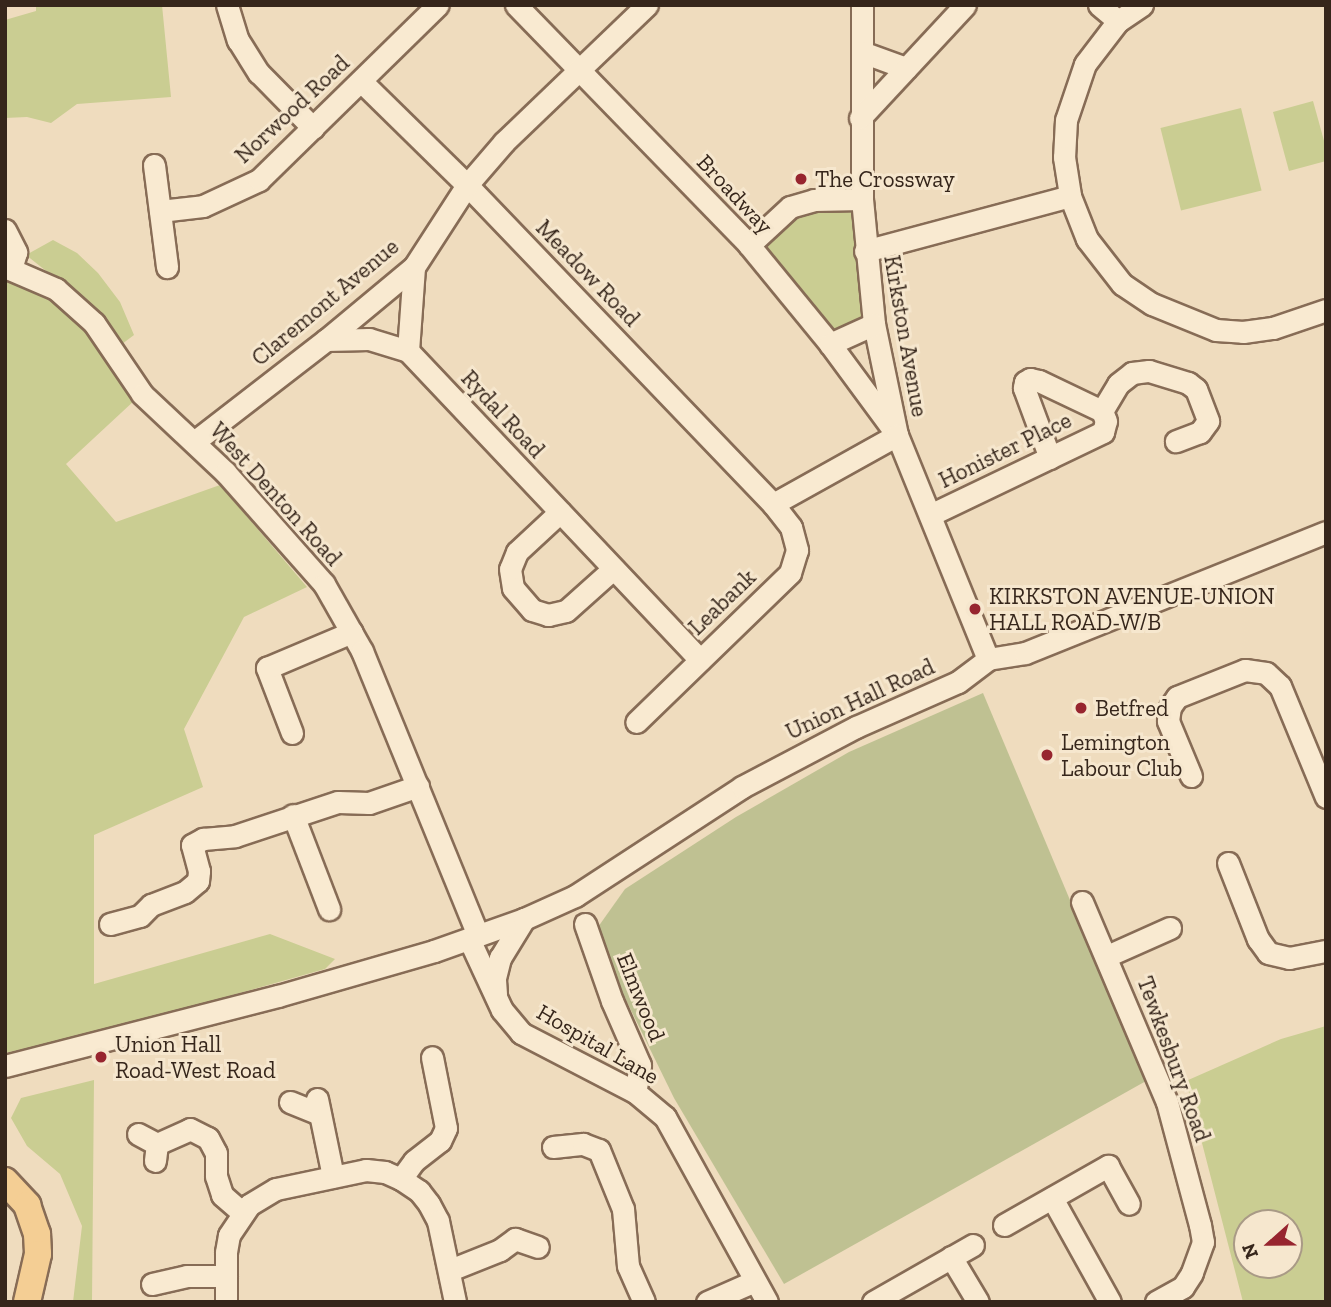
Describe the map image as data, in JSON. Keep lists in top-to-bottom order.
{
  "streets": {
    "street": [
      "Norwood Road",
      "Broadway",
      "Meadow Road",
      "Claremont Avenue",
      "Kirkston Avenue",
      "Rydal Road",
      "Honister Place",
      "West Denton Road",
      "Leabank",
      "Union Hall Road",
      "Elmwood",
      "Hospital Lane",
      "Tewkesbury Road"
    ]
  },
  "crossings": [
    ["Norwood Road", "Meadow Road"],
    ["Broadway", "Claremont Avenue"],
    ["Broadway", "Kirkston Avenue"],
    ["Meadow Road", "Claremont Avenue"],
    ["Meadow Road", "Leabank"],
    ["Claremont Avenue", "West Denton Road"],
    ["Kirkston Avenue", "Honister Place"],
    ["Kirkston Avenue", "Union Hall Road"],
    ["Rydal Road", "Leabank"],
    ["West Denton Road", "Union Hall Road"],
    ["West Denton Road", "Hospital Lane"],
    ["Union Hall Road", "Hospital Lane"],
    ["Elmwood", "Hospital Lane"]
  ],
  "places": [
    "The Crossway",
    "KIRKSTON AVENUE-UNION HALL ROAD-W/B",
    "Betfred",
    "Lemington Labour Club",
    "Union Hall Road-West Road"
  ],
  "north": "left"
}
